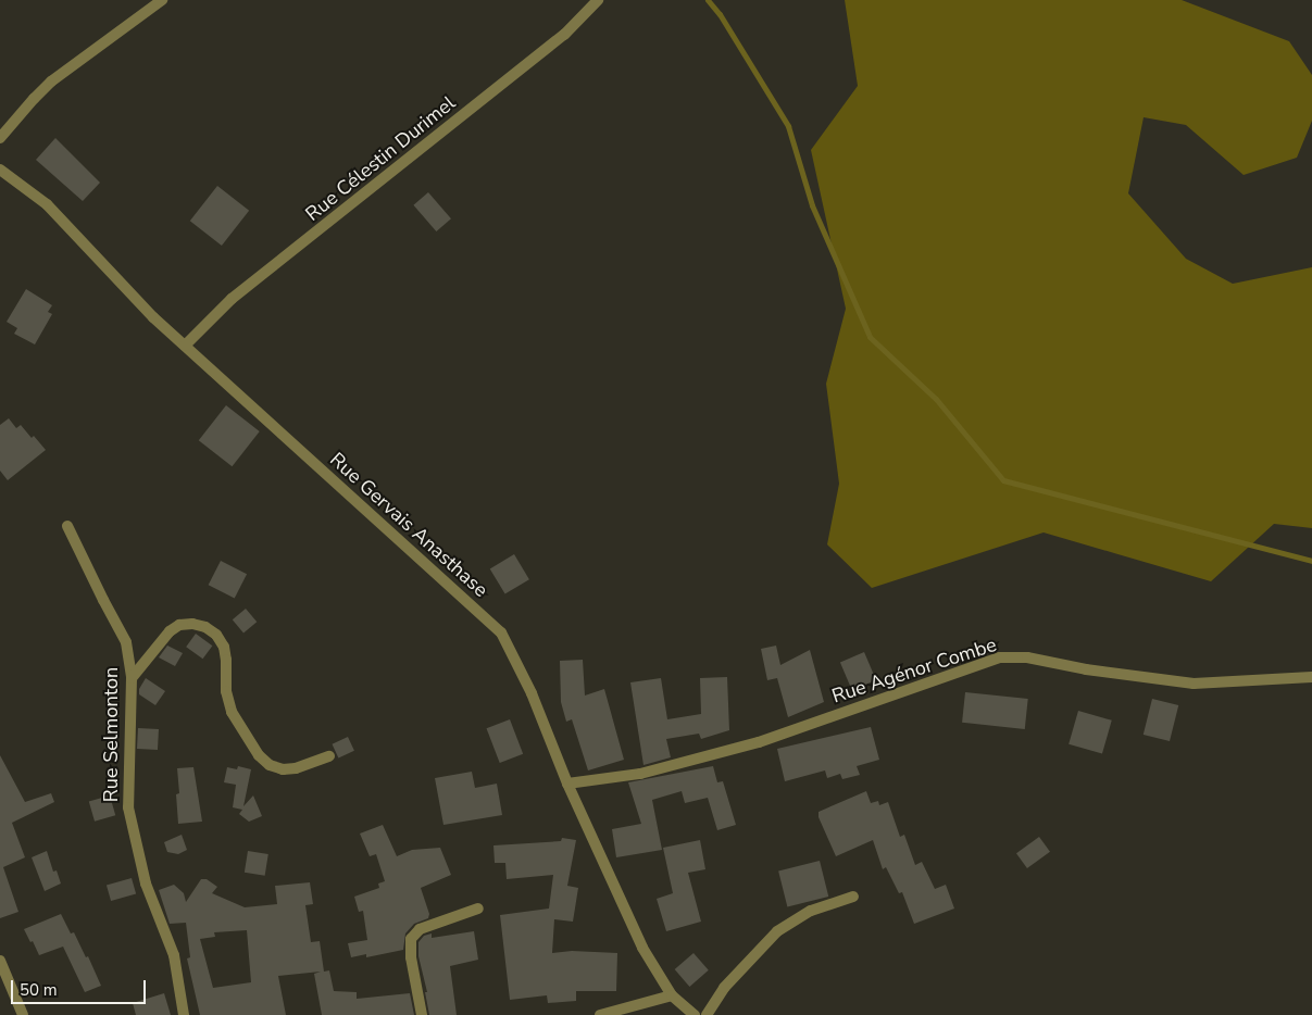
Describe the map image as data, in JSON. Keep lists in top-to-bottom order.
{
  "streets": {
    "street": [
      "Rue Célestin Durimel",
      "Rue Gervais Anasthase",
      "Rue Agénor Combe",
      "Rue Selmonton"
    ]
  },
  "crossings": [
    ["Rue Célestin Durimel", "Rue Gervais Anasthase"],
    ["Rue Gervais Anasthase", "Rue Agénor Combe"]
  ],
  "scale_bar": "50 m"
}
